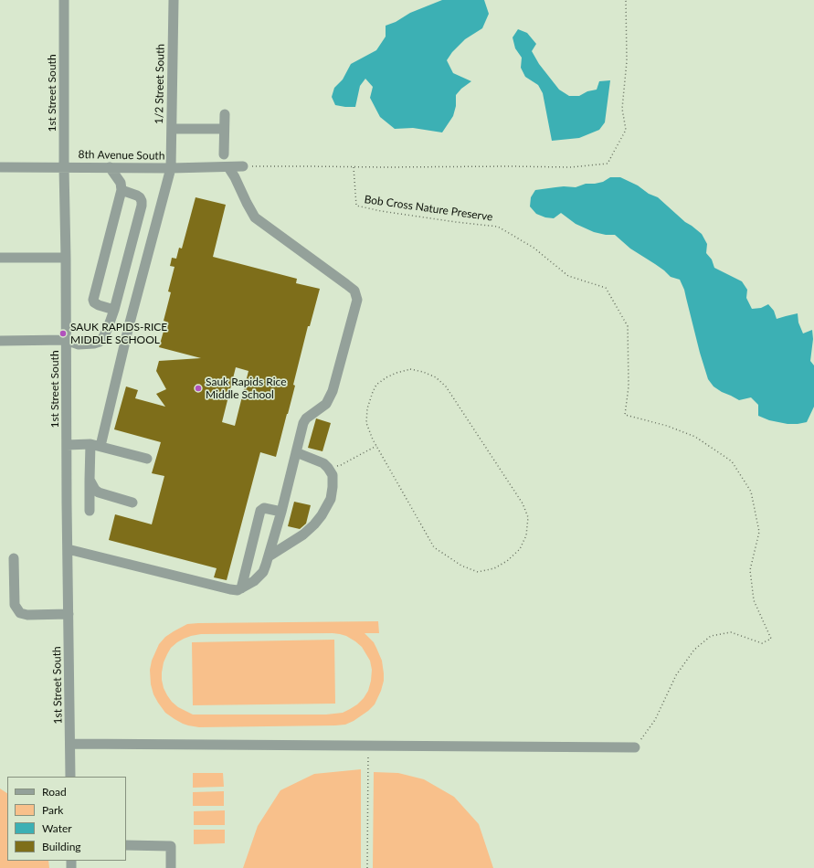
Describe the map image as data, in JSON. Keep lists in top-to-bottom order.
{
  "streets": {
    "street": ["1/2 Street South", "1st Street South", "8th Avenue South"],
    "path": ["Bob Cross Nature Preserve"]
  },
  "crossings": [
    ["1/2 Street South", "8th Avenue South"],
    ["1st Street South", "8th Avenue South"]
  ],
  "places": ["SAUK RAPIDS-RICE MIDDLE SCHOOL", "Sauk Rapids Rice Middle School"],
  "legend": [
    "Road",
    "Park",
    "Water",
    "Building"
  ]
}
